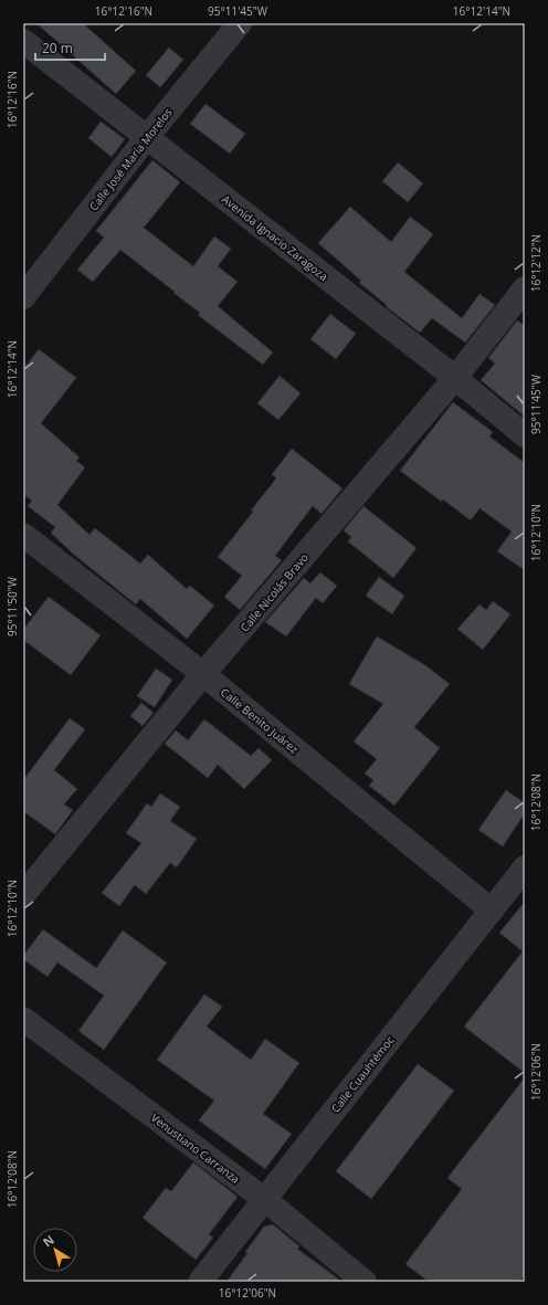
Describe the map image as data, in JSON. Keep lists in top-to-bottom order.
{
  "streets": {
    "street": [
      "Calle José María Morelos",
      "Avenida Ignacio Zaragoza",
      "Calle Nicolás Bravo",
      "Calle Benito Juárez",
      "Calle Cuauhtémoc",
      "Venustiano Carranza"
    ]
  },
  "crossings": [
    ["Calle José María Morelos", "Avenida Ignacio Zaragoza"],
    ["Avenida Ignacio Zaragoza", "Calle Nicolás Bravo"],
    ["Calle Nicolás Bravo", "Calle Benito Juárez"],
    ["Calle Benito Juárez", "Calle Cuauhtémoc"],
    ["Calle Cuauhtémoc", "Venustiano Carranza"]
  ],
  "scale_bar": "20 m",
  "north": "top left",
  "coordinates": [
    "16°12'16\"N",
    "95°11'45\"W",
    "16°12'14\"N",
    "16°12'12\"N",
    "16°12'10\"N",
    "95°11'50\"W",
    "16°12'08\"N",
    "16°12'06\"N"
  ]
}
